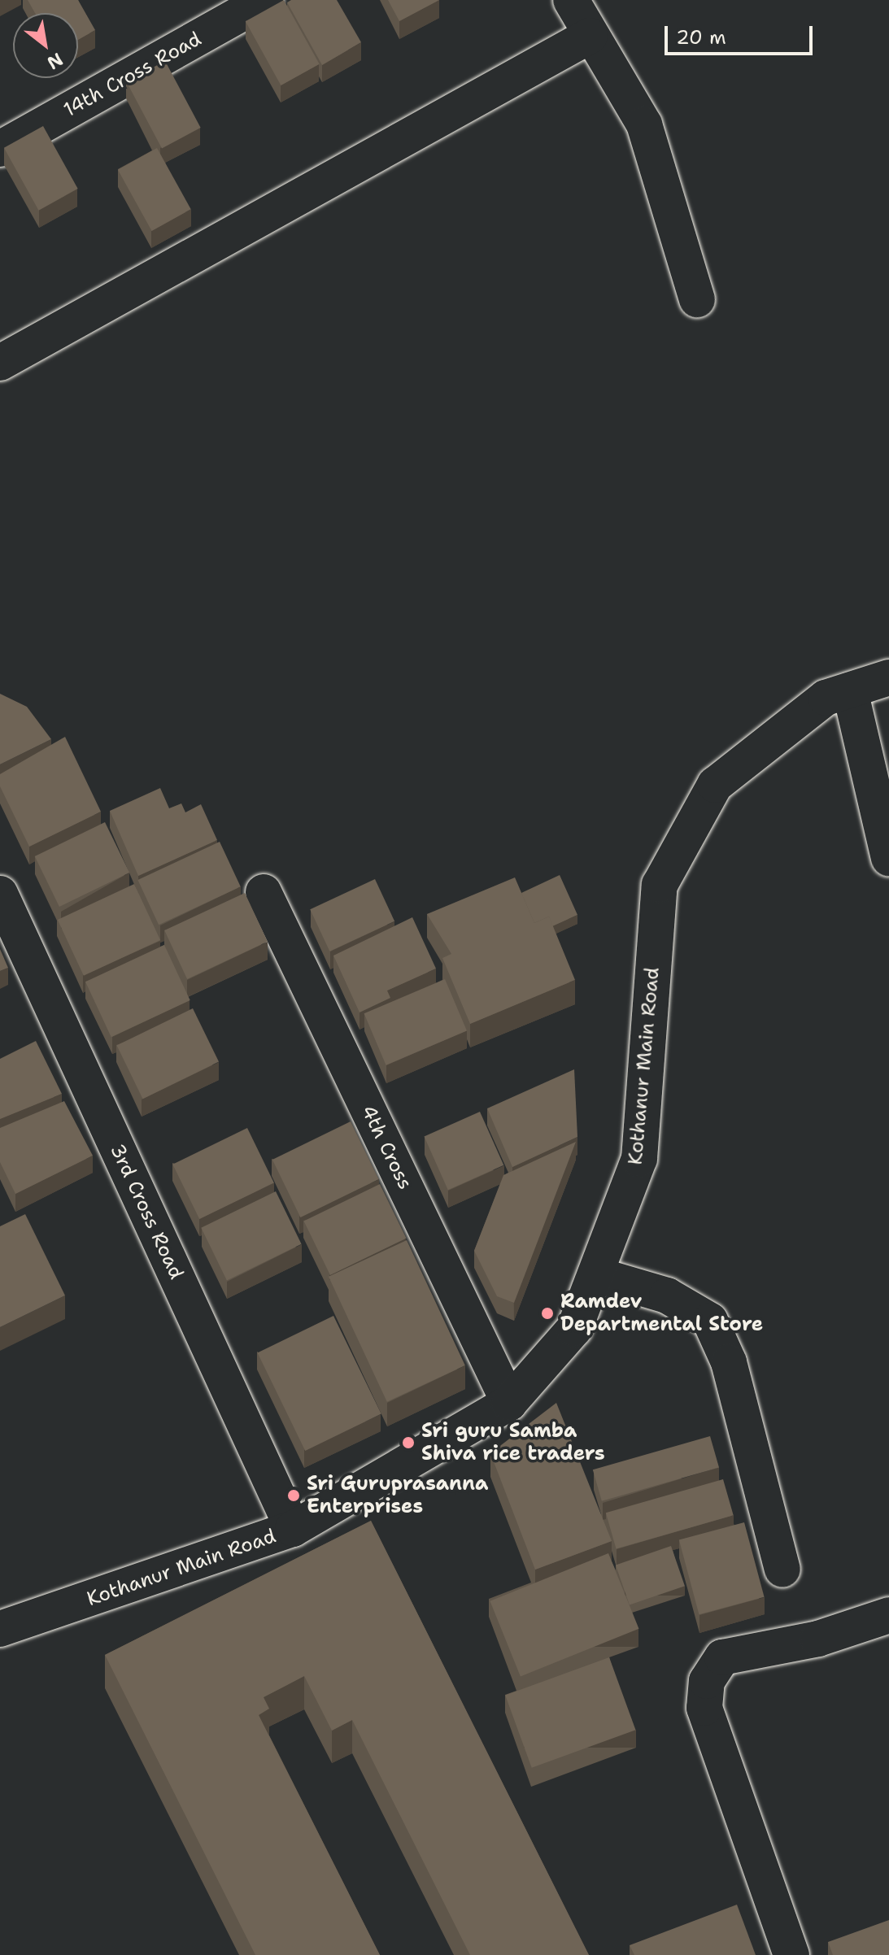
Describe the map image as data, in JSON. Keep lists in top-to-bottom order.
{
  "streets": {
    "street": [
      "14th Cross Road",
      "Kothanur Main Road",
      "4th Cross",
      "3rd Cross Road"
    ]
  },
  "crossings": [
    ["Kothanur Main Road", "4th Cross"],
    ["Kothanur Main Road", "3rd Cross Road"]
  ],
  "places": ["Ramdev Departmental Store", "Sri guru Samba Shiva rice traders", "Sri Guruprasanna Enterprises"],
  "scale_bar": "20 m",
  "north": "bottom right"
}
